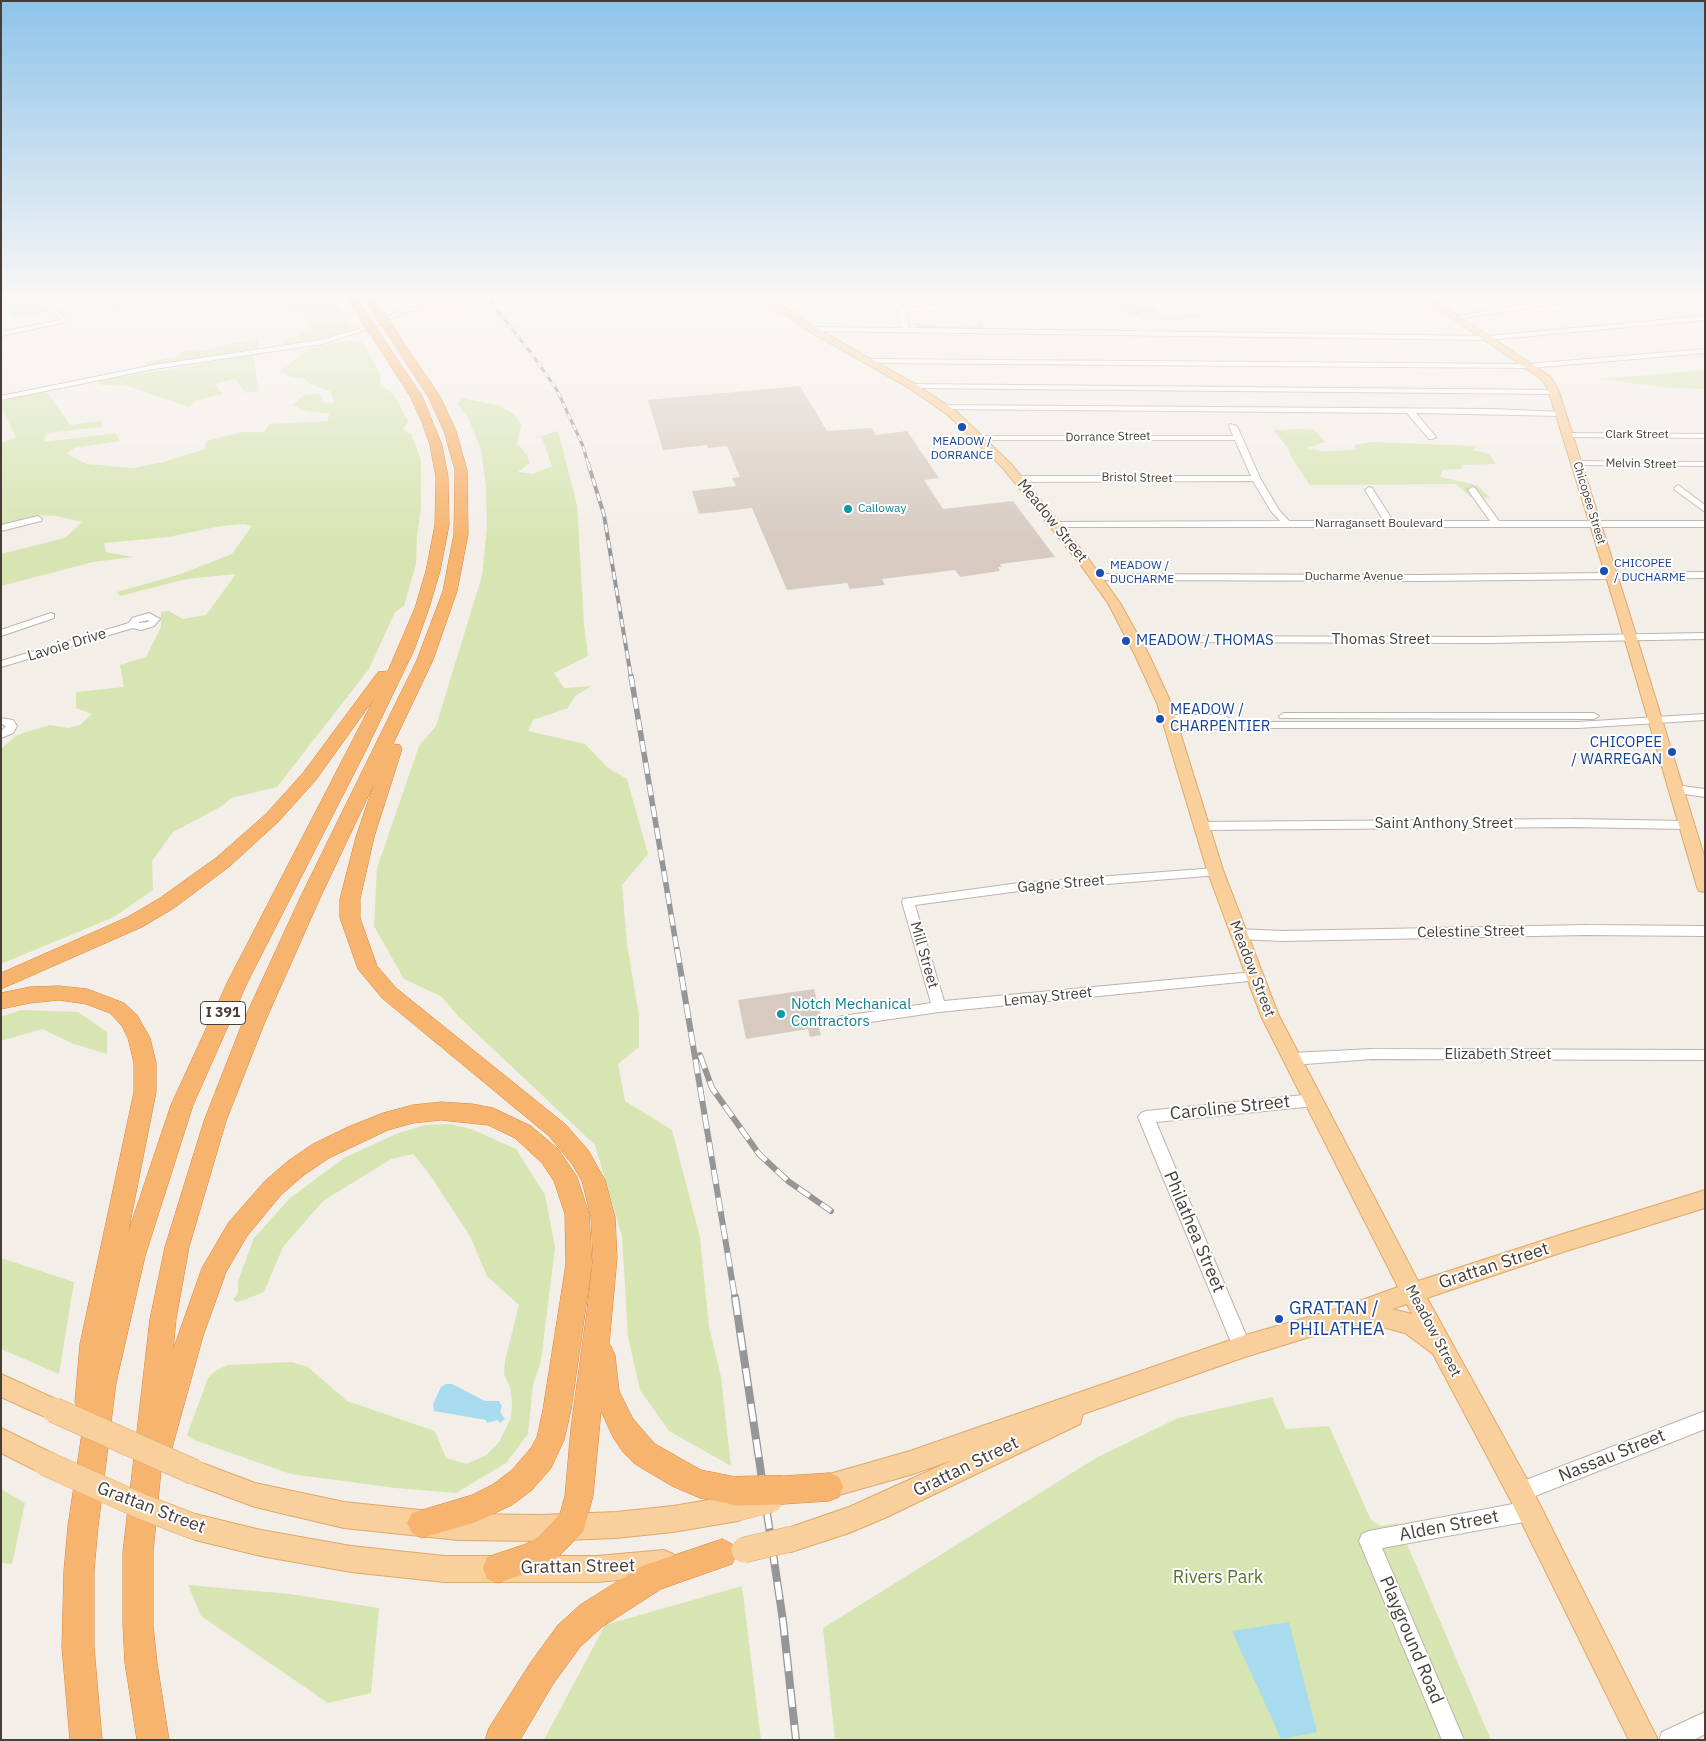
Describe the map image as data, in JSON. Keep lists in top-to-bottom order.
{
  "streets": {
    "highway": ["I 391"],
    "main road": ["Chicopee Street", "Meadow Street", "Grattan Street"],
    "street": [
      "Clark Street",
      "Dorrance Street",
      "Melvin Street",
      "Bristol Street",
      "Narragansett Boulevard",
      "Ducharme Avenue",
      "Thomas Street",
      "Lavoie Drive",
      "Saint Anthony Street",
      "Gagne Street",
      "Celestine Street",
      "Mill Street",
      "Lemay Street",
      "Elizabeth Street",
      "Caroline Street",
      "Philathea Street",
      "Nassau Street",
      "Alden Street",
      "Playground Road"
    ]
  },
  "crossings": [
    ["Clark Street", "Chicopee Street"],
    ["Dorrance Street", "Meadow Street"],
    ["Melvin Street", "Chicopee Street"],
    ["Bristol Street", "Meadow Street"],
    ["Chicopee Street", "Narragansett Boulevard"],
    ["Chicopee Street", "Ducharme Avenue"],
    ["Chicopee Street", "Thomas Street"],
    ["Chicopee Street", "Saint Anthony Street"],
    ["Meadow Street", "Narragansett Boulevard"],
    ["Meadow Street", "Ducharme Avenue"],
    ["Meadow Street", "Thomas Street"],
    ["Meadow Street", "Saint Anthony Street"],
    ["Meadow Street", "Gagne Street"],
    ["Meadow Street", "Celestine Street"],
    ["Meadow Street", "Lemay Street"],
    ["Meadow Street", "Elizabeth Street"],
    ["Meadow Street", "Caroline Street"],
    ["Meadow Street", "Grattan Street"],
    ["Meadow Street", "Nassau Street"],
    ["Meadow Street", "Alden Street"],
    ["Gagne Street", "Mill Street"],
    ["Mill Street", "Lemay Street"],
    ["Caroline Street", "Philathea Street"],
    ["Philathea Street", "Grattan Street"],
    ["Nassau Street", "Alden Street"],
    ["Alden Street", "Playground Road"]
  ],
  "parks": ["Rivers Park"],
  "places": [
    "MEADOW / DORRANCE",
    "Calloway",
    "CHICOPEE / DUCHARME",
    "MEADOW / DUCHARME",
    "MEADOW / THOMAS",
    "MEADOW / CHARPENTIER",
    "CHICOPEE / WARREGAN",
    "Notch Mechanical Contractors",
    "GRATTAN / PHILATHEA"
  ]
}
